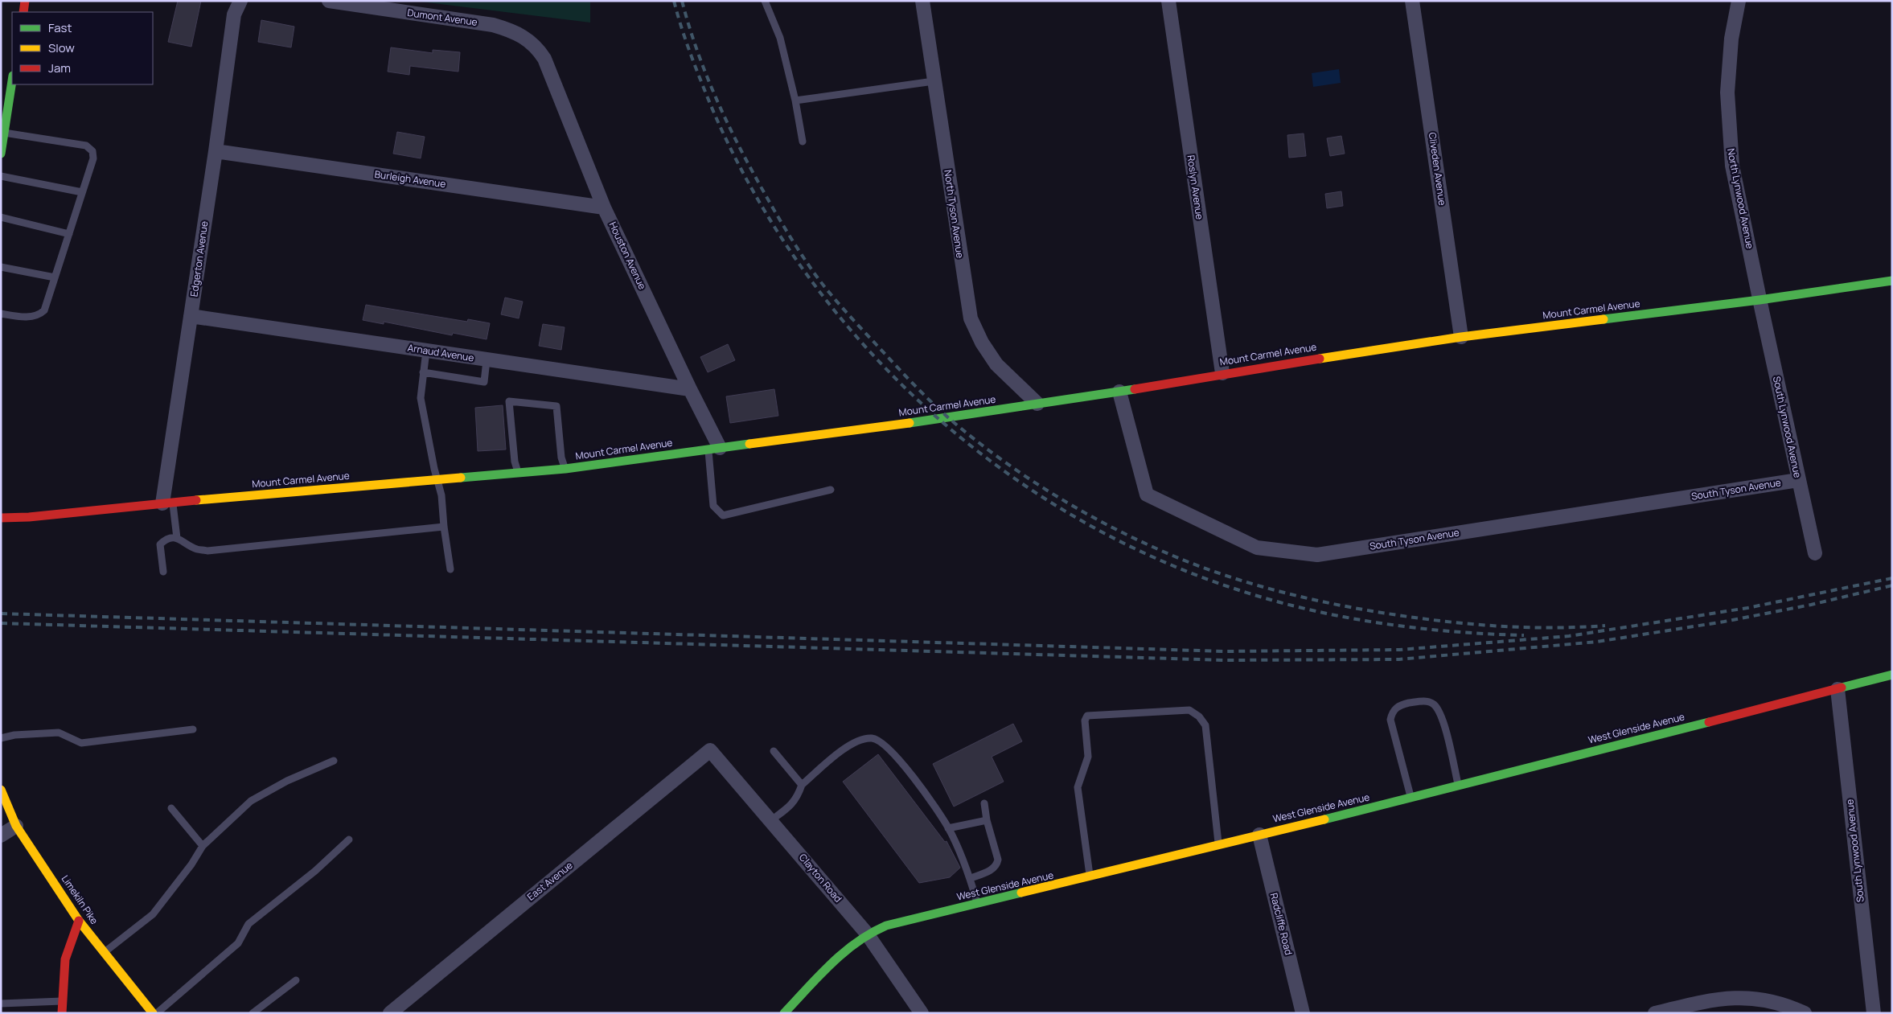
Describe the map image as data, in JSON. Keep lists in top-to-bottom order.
{
  "streets": {
    "street": [
      "Dumont Avenue",
      "Cliveden Avenue",
      "Burleigh Avenue",
      "Roslyn Avenue",
      "North Lynwood Avenue",
      "North Tyson Avenue",
      "Houston Avenue",
      "Edgerton Avenue",
      "Mount Carmel Avenue",
      "Arnaud Avenue",
      "South Lynwood Avenue",
      "South Tyson Avenue",
      "West Glenside Avenue",
      "Clayton Road",
      "East Avenue",
      "Limekiln Pike",
      "Radcliffe Road"
    ]
  },
  "crossings": [
    ["Dumont Avenue", "Houston Avenue"],
    ["Cliveden Avenue", "Mount Carmel Avenue"],
    ["Burleigh Avenue", "Houston Avenue"],
    ["Burleigh Avenue", "Edgerton Avenue"],
    ["Roslyn Avenue", "Mount Carmel Avenue"],
    ["North Lynwood Avenue", "Mount Carmel Avenue"],
    ["North Lynwood Avenue", "South Lynwood Avenue"],
    ["North Tyson Avenue", "Mount Carmel Avenue"],
    ["Houston Avenue", "Mount Carmel Avenue"],
    ["Houston Avenue", "Arnaud Avenue"],
    ["Edgerton Avenue", "Mount Carmel Avenue"],
    ["Edgerton Avenue", "Arnaud Avenue"],
    ["Mount Carmel Avenue", "South Lynwood Avenue"],
    ["Mount Carmel Avenue", "South Tyson Avenue"],
    ["South Lynwood Avenue", "South Tyson Avenue"],
    ["South Lynwood Avenue", "West Glenside Avenue"],
    ["West Glenside Avenue", "Clayton Road"],
    ["West Glenside Avenue", "Radcliffe Road"],
    ["Clayton Road", "East Avenue"]
  ],
  "legend": ["Fast", "Slow", "Jam"]
}
